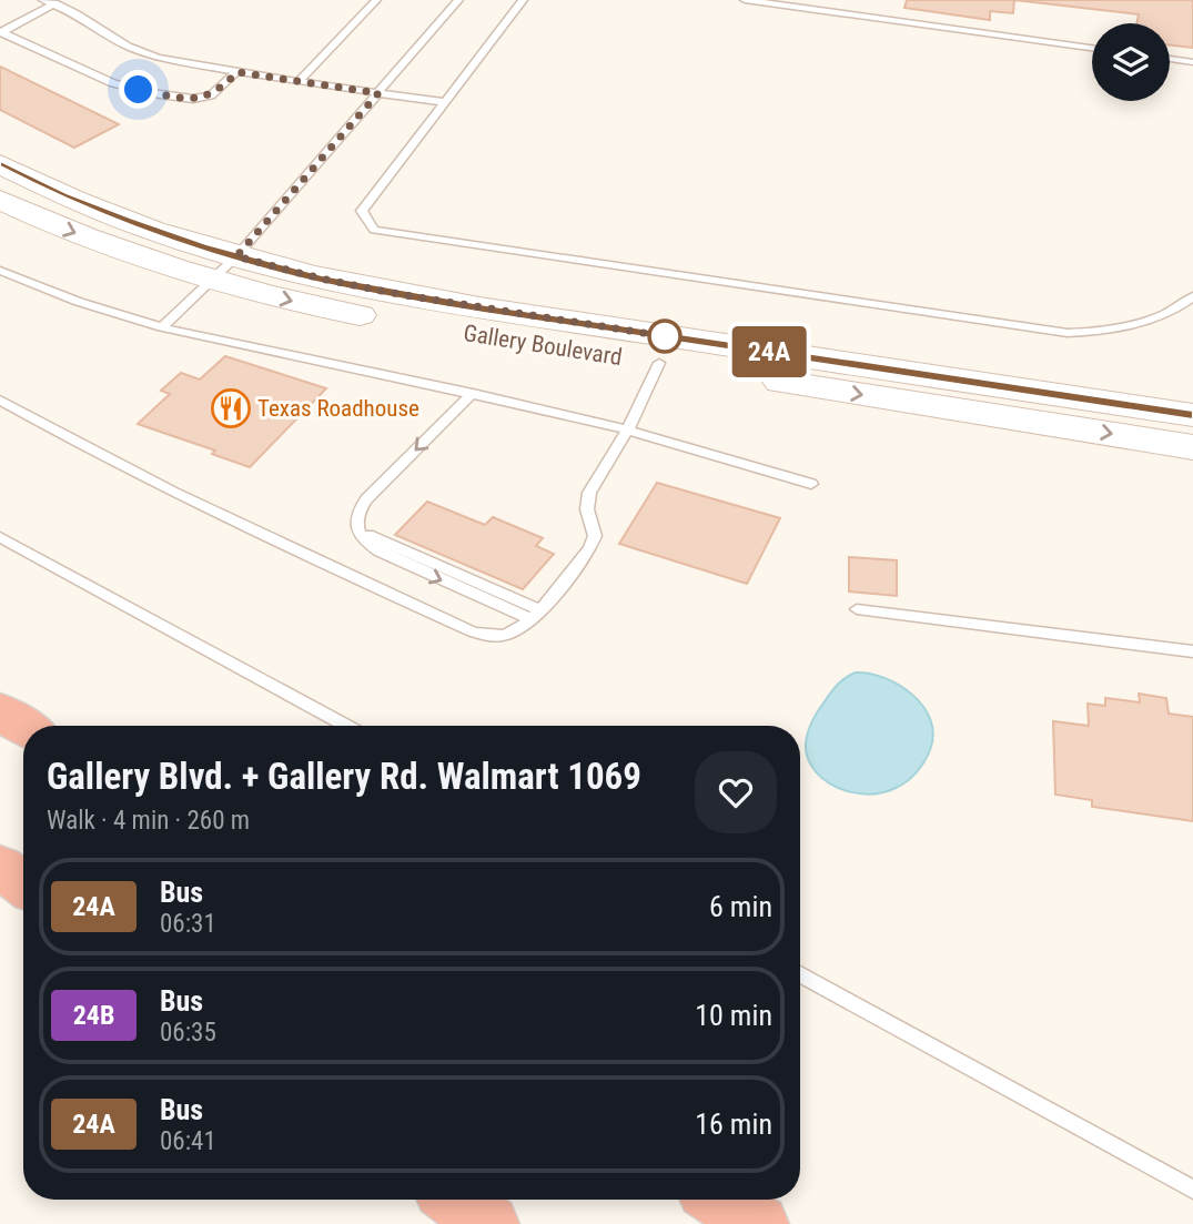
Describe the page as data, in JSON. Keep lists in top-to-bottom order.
{
  "streets": {
    "street": ["Gallery Boulevard"]
  },
  "places": {
    "restaurant": ["Texas Roadhouse"]
  },
  "lines": ["bus line 24A"],
  "page": {
    "on_map": "24A",
    "heading": ["Gallery Blvd. + Gallery Rd. Walmart 1069", "Walk · 4 min · 260 m"],
    "list": [
      {
        "mark": "24A",
        "name": "Bus",
        "note": "06:31",
        "value": "6 min"
      },
      {
        "mark": "24B",
        "name": "Bus",
        "note": "06:35",
        "value": "10 min"
      },
      {
        "mark": "24A",
        "name": "Bus",
        "note": "06:41",
        "value": "16 min"
      }
    ]
  }
}
